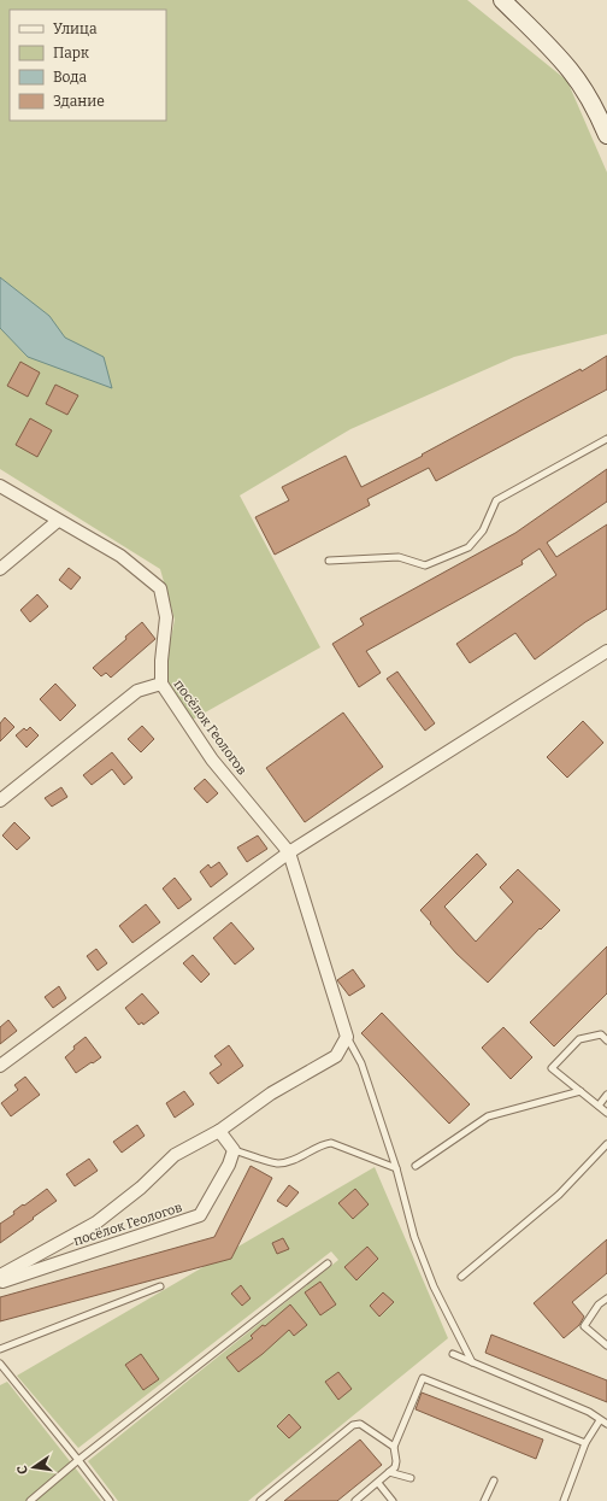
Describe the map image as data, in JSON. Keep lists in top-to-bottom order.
{
  "streets": {
    "street": ["посёлок Геологов"]
  },
  "legend": [
    "Улица",
    "Парк",
    "Вода",
    "Здание"
  ],
  "north": "left"
}
